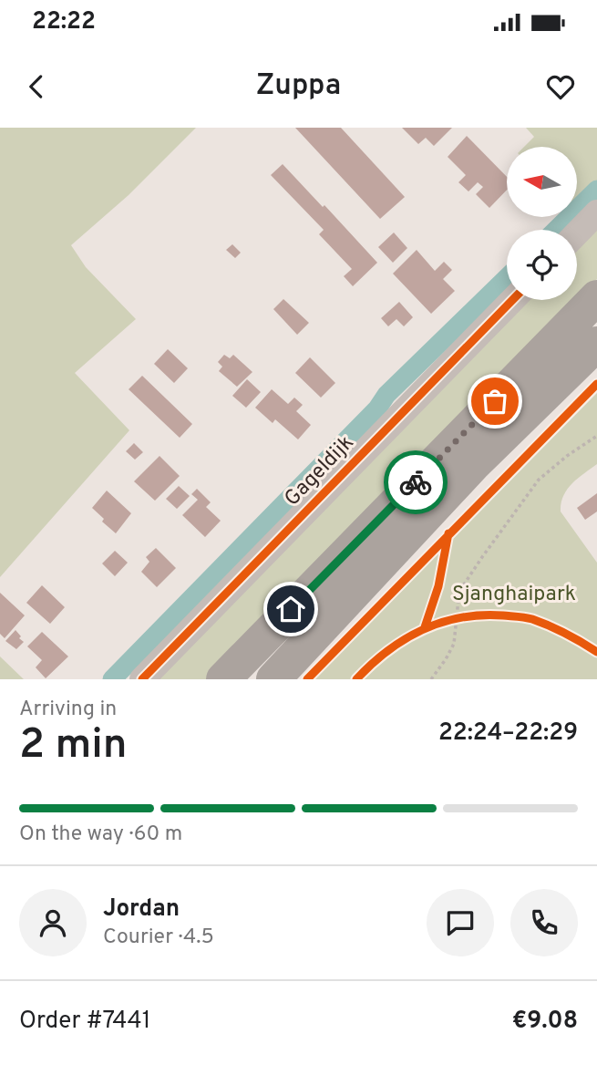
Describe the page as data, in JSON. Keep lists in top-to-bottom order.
{
  "streets": {
    "street": ["Gageldijk"]
  },
  "parks": ["Sjanghaipark"],
  "north": "left",
  "page": {
    "status": "22:22",
    "header": "Zuppa",
    "heading": ["2 min", "Arriving in", "22:24–22:29"],
    "panel": [
      "Jordan",
      "Courier · 4.5",
      "Order #7441",
      "€9.08"
    ],
    "bar": "On the way · 60 m"
  }
}
